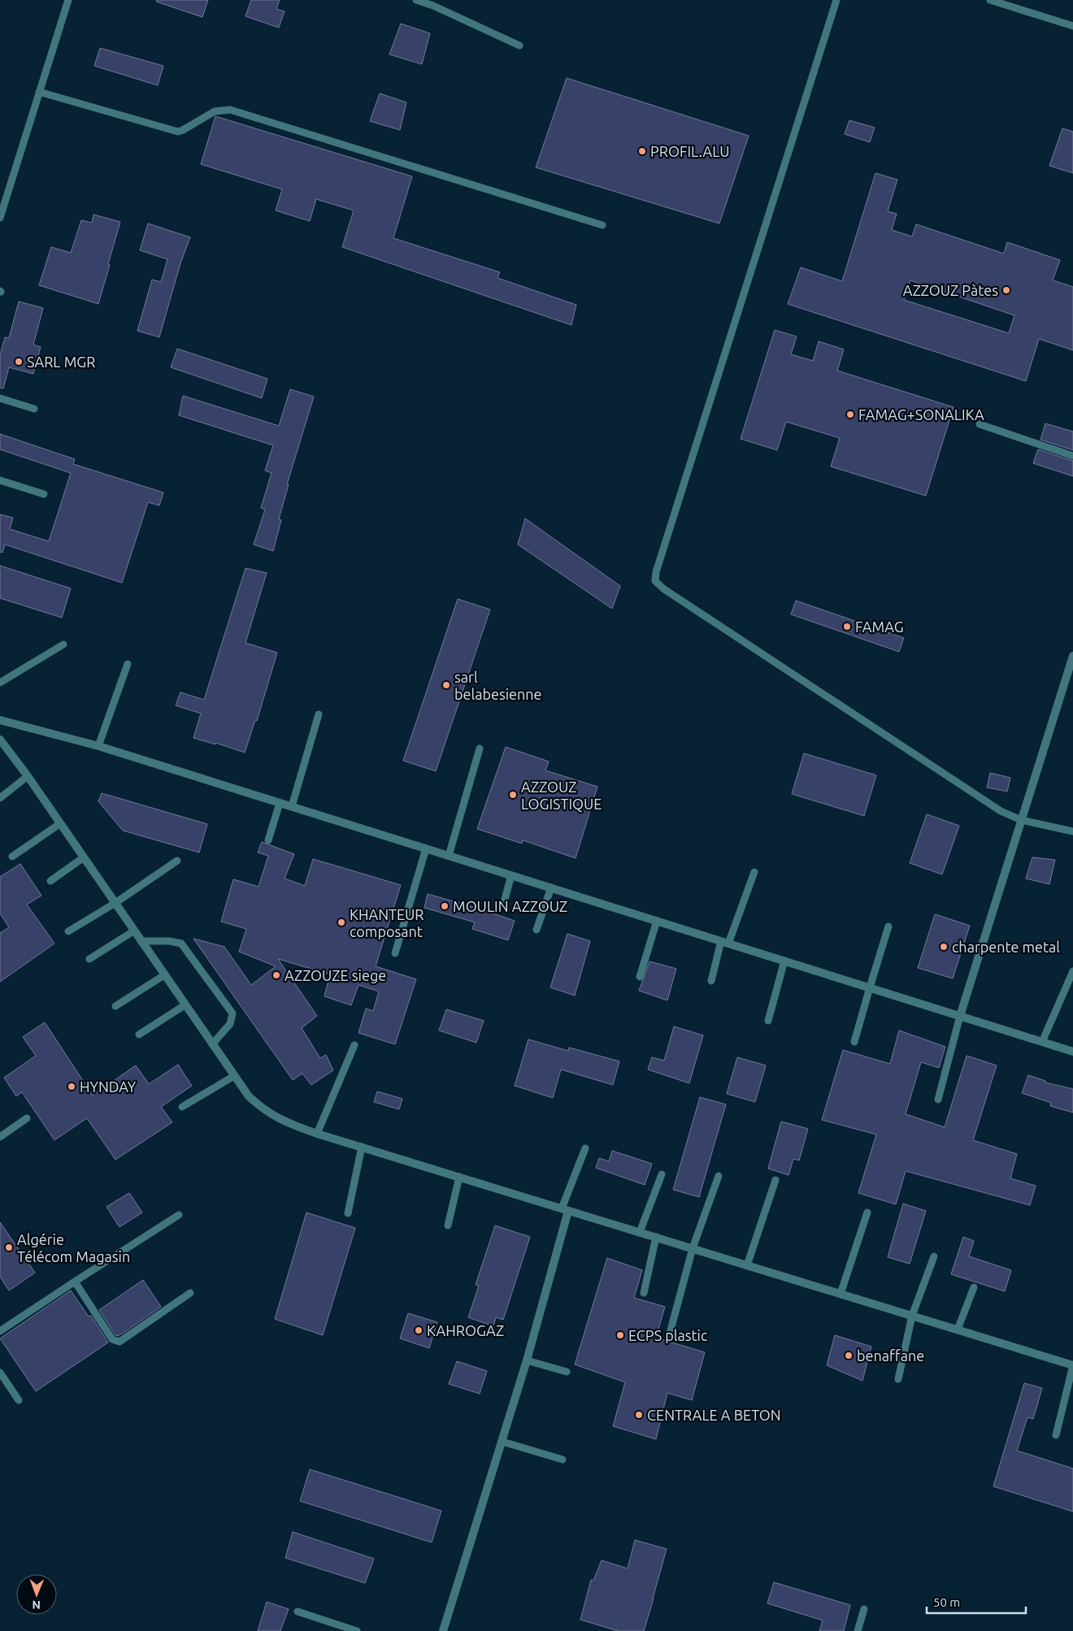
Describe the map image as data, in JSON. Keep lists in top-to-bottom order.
{
  "places": [
    "PROFIL.ALU",
    "AZZOUZ Pàtes",
    "SARL MGR",
    "FAMAG+SONALIKA",
    "FAMAG",
    "sarl belabesienne",
    "AZZOUZ LOGISTIQUE",
    "MOULIN AZZOUZ",
    "KHANTEUR composant",
    "charpente metal",
    "AZZOUZE siege",
    "HYNDAY",
    "Algérie Télécom Magasin",
    "KAHROGAZ",
    "ECPS plastic",
    "benaffane",
    "CENTRALE A BETON"
  ],
  "scale_bar": "50 m",
  "north": "bottom"
}
